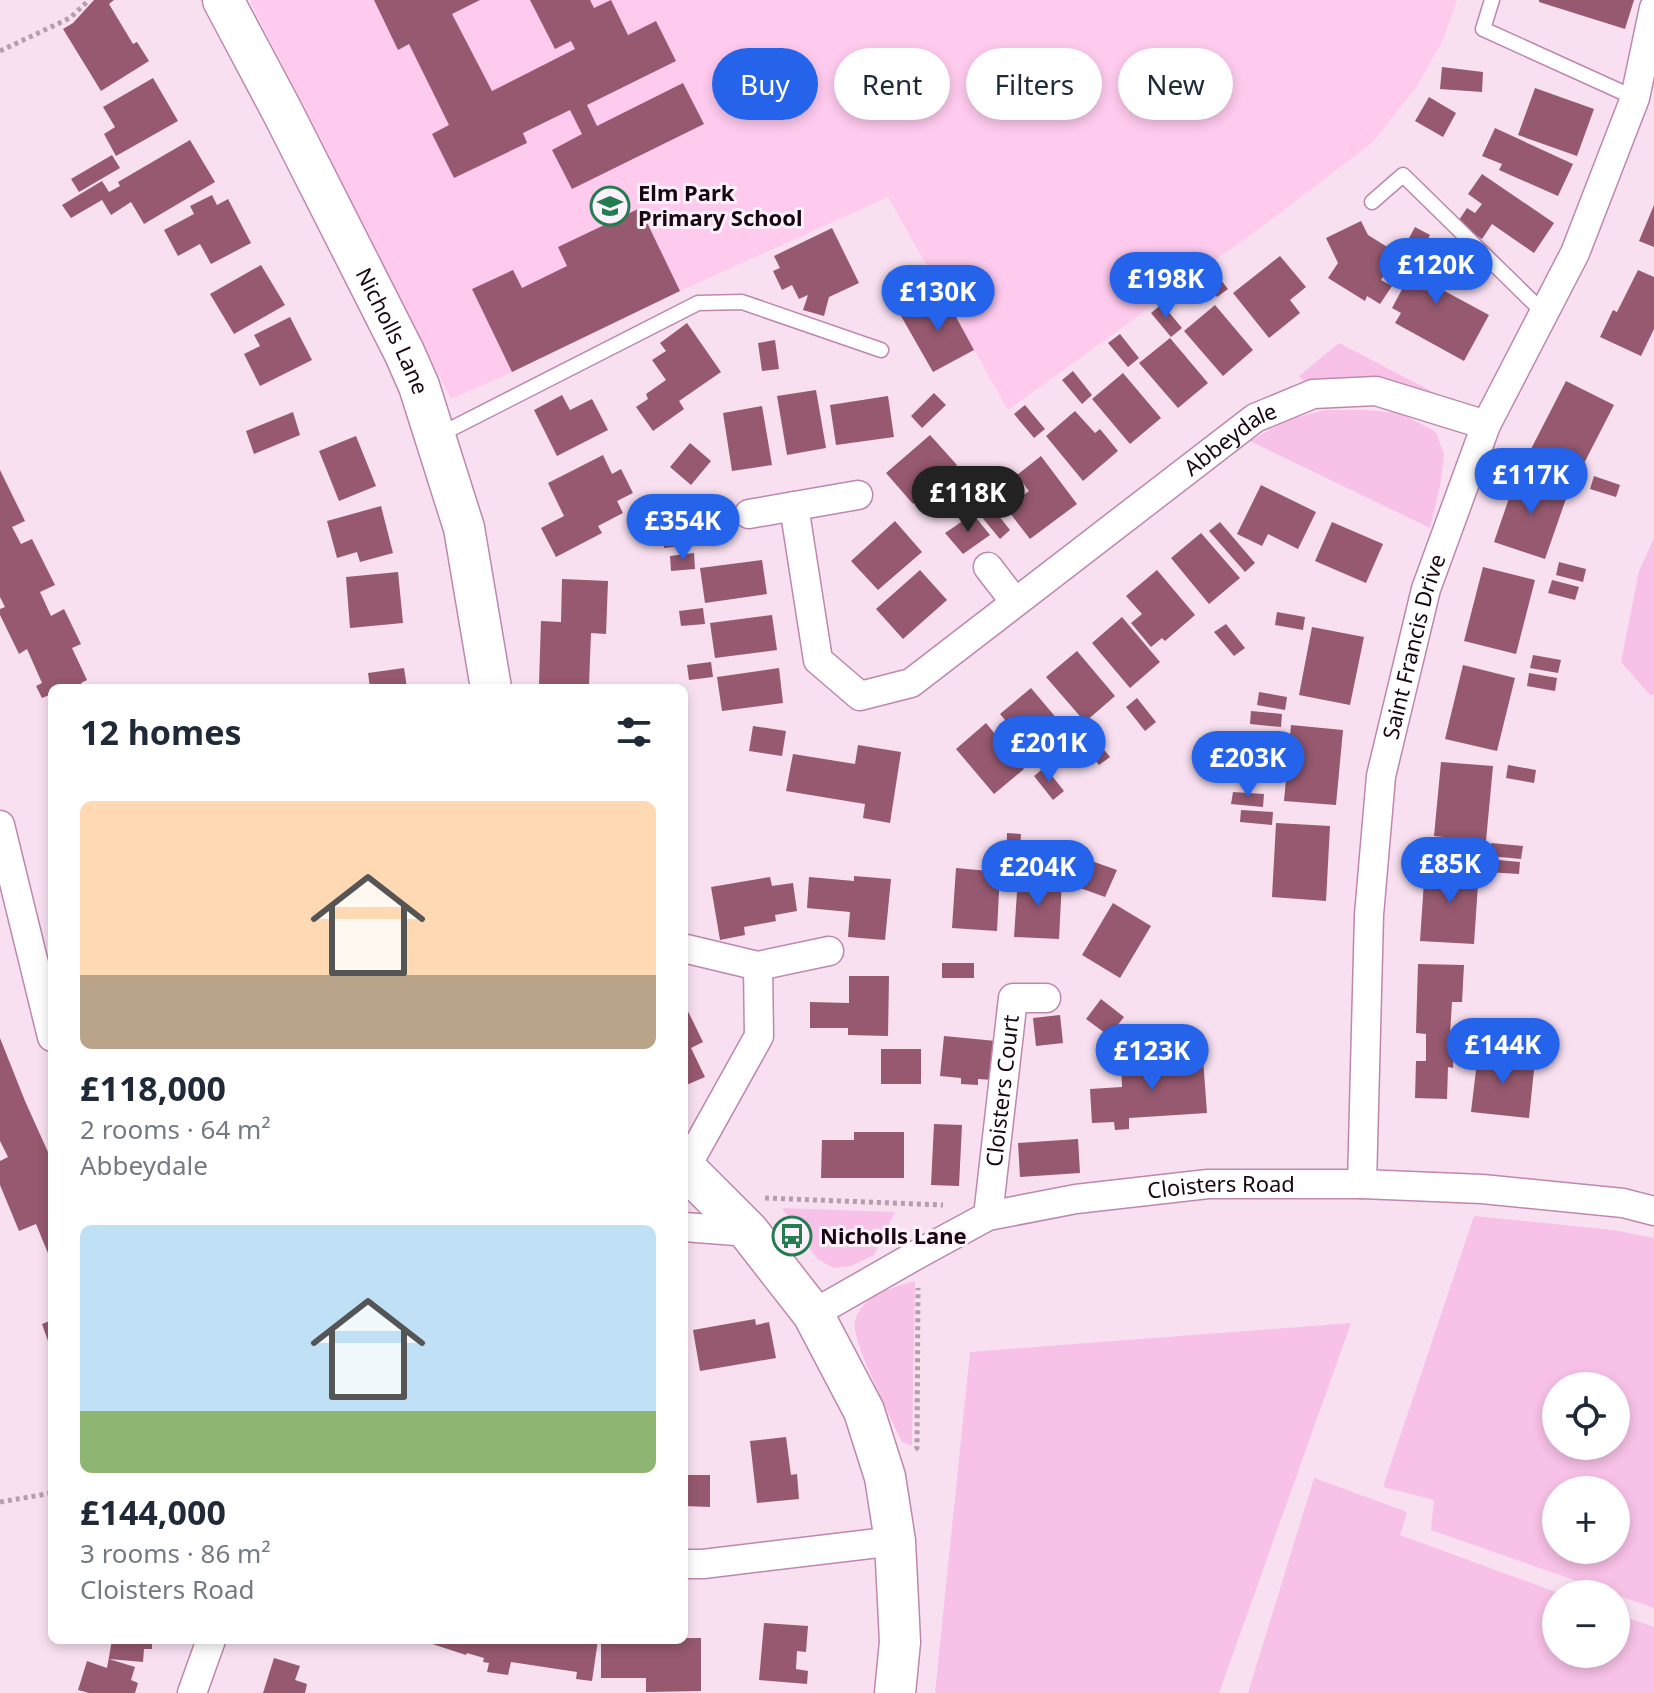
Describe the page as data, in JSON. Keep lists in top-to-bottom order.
{
  "streets": {
    "street": [
      "Nicholls Lane",
      "Abbeydale",
      "Saint Francis Drive",
      "Cloisters Court",
      "Cloisters Road"
    ]
  },
  "crossings": [
    ["Abbeydale", "Saint Francis Drive"],
    ["Saint Francis Drive", "Cloisters Road"],
    ["Cloisters Court", "Cloisters Road"]
  ],
  "places": {
    "school or university": ["Elm Park Primary School"],
    "bus stop": ["Nicholls Lane"]
  },
  "page": {
    "chip": [
      "Buy",
      "Rent",
      "Filters",
      "New"
    ],
    "price": [
      "£120K",
      "£198K",
      "£130K",
      "£117K",
      "£118K",
      "£354K",
      "£201K",
      "£203K",
      "£85K",
      "£204K",
      "£144K",
      "£123K"
    ],
    "heading": "12 homes",
    "list": [
      {
        "name": "£118,000",
        "note": "2 rooms · 64 m² · Abbeydale"
      },
      {
        "name": "£144,000",
        "note": "3 rooms · 86 m² · Cloisters Road"
      }
    ],
    "map_buttons": ["+", "−"]
  }
}
